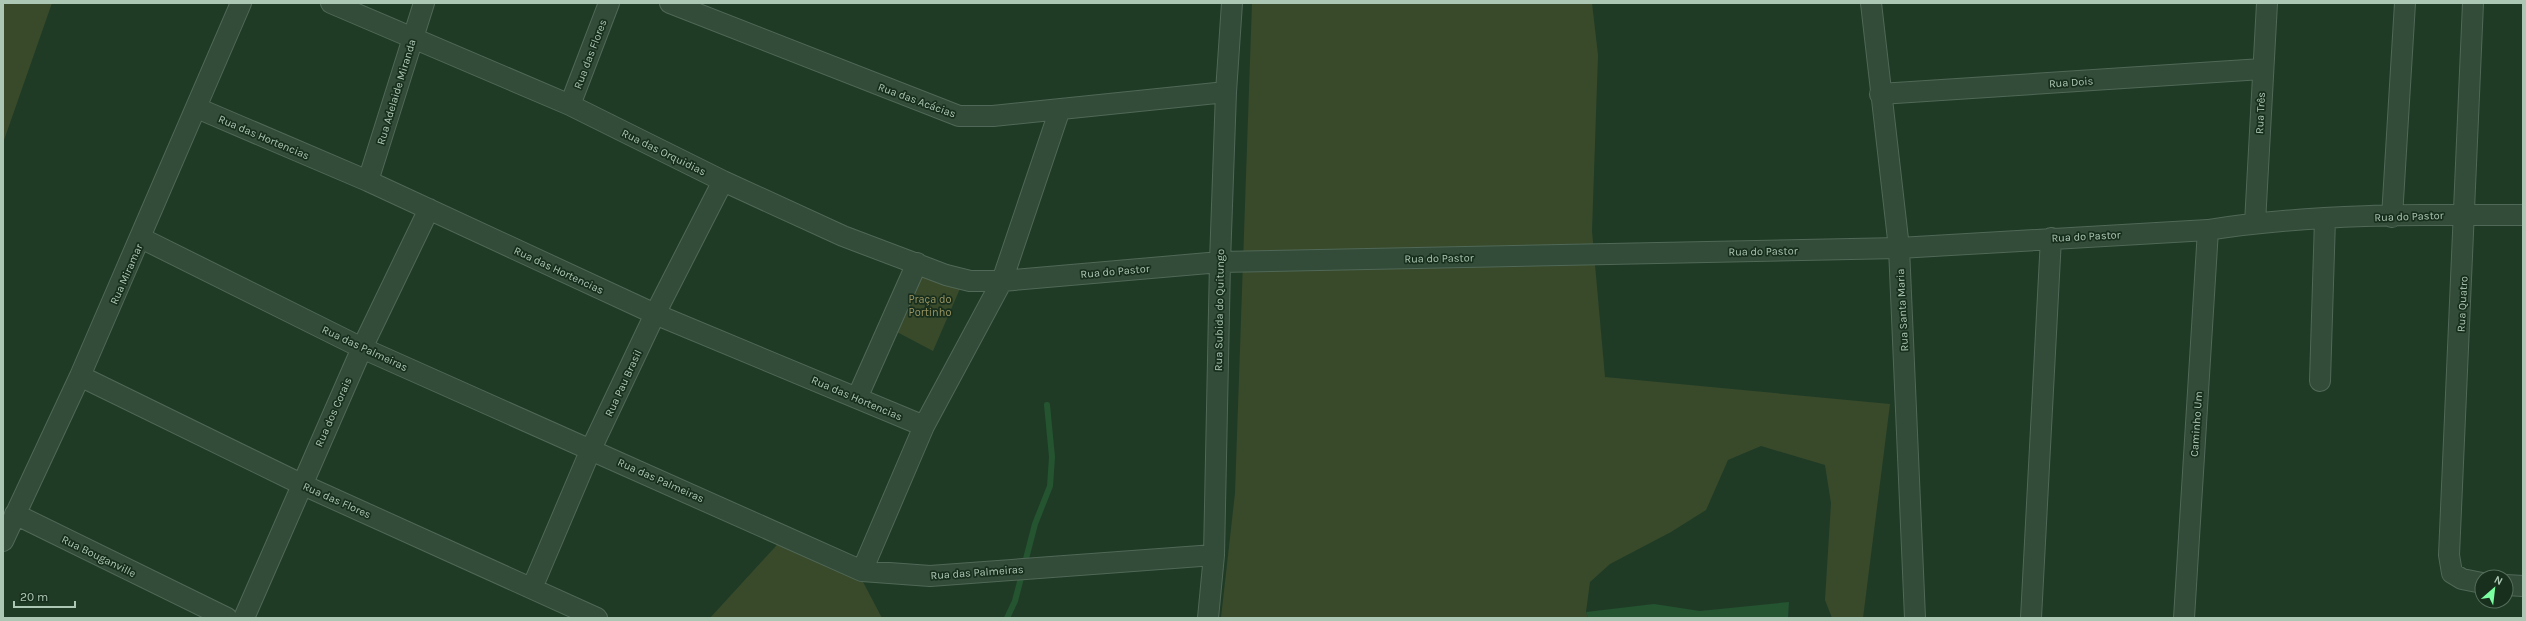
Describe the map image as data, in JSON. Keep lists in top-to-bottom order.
{
  "streets": {
    "street": [
      "Rua das Flores",
      "Rua Dois",
      "Rua Adelaide Miranda",
      "Rua das Acácias",
      "Rua Três",
      "Rua das Hortencias",
      "Rua das Orquidias",
      "Rua do Pastor",
      "Rua Miramar",
      "Rua Quatro",
      "Rua Subida do Quitungo",
      "Rua Santa Maria",
      "Rua das Palmeiras",
      "Rua Pau Brasil",
      "Rua dos Corais",
      "Caminho Um",
      "Rua Bouganville"
    ]
  },
  "crossings": [
    ["Rua das Flores", "Rua das Orquidias"],
    ["Rua das Flores", "Rua Miramar"],
    ["Rua das Flores", "Rua Pau Brasil"],
    ["Rua das Flores", "Rua dos Corais"],
    ["Rua Dois", "Rua Três"],
    ["Rua Dois", "Rua Santa Maria"],
    ["Rua Adelaide Miranda", "Rua das Hortencias"],
    ["Rua Adelaide Miranda", "Rua das Orquidias"],
    ["Rua das Acácias", "Rua Subida do Quitungo"],
    ["Rua Três", "Rua do Pastor"],
    ["Rua das Hortencias", "Rua Miramar"],
    ["Rua das Hortencias", "Rua Pau Brasil"],
    ["Rua das Hortencias", "Rua dos Corais"],
    ["Rua das Orquidias", "Rua do Pastor"],
    ["Rua das Orquidias", "Rua Pau Brasil"],
    ["Rua do Pastor", "Rua Quatro"],
    ["Rua do Pastor", "Rua Subida do Quitungo"],
    ["Rua do Pastor", "Rua Santa Maria"],
    ["Rua do Pastor", "Caminho Um"],
    ["Rua Miramar", "Rua das Palmeiras"],
    ["Rua Miramar", "Rua Bouganville"],
    ["Rua Subida do Quitungo", "Rua das Palmeiras"],
    ["Rua das Palmeiras", "Rua Pau Brasil"],
    ["Rua das Palmeiras", "Rua dos Corais"]
  ],
  "parks": ["Praça do Portinho"],
  "scale_bar": "20 m",
  "north": "top right"
}
